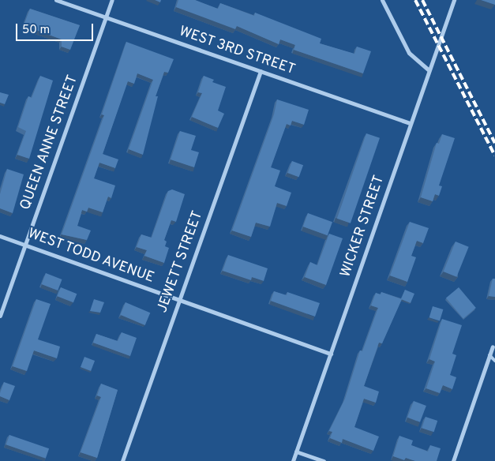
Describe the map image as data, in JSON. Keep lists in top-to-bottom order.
{
  "streets": {
    "street": [
      "WEST 3RD STREET",
      "QUEEN ANNE STREET",
      "WICKER STREET",
      "WEST TODD AVENUE",
      "JEWETT STREET"
    ]
  },
  "crossings": [
    ["WEST 3RD STREET", "QUEEN ANNE STREET"],
    ["WEST 3RD STREET", "WICKER STREET"],
    ["WEST 3RD STREET", "JEWETT STREET"],
    ["QUEEN ANNE STREET", "WEST TODD AVENUE"],
    ["WICKER STREET", "WEST TODD AVENUE"],
    ["WEST TODD AVENUE", "JEWETT STREET"]
  ],
  "scale_bar": "50 m"
}
